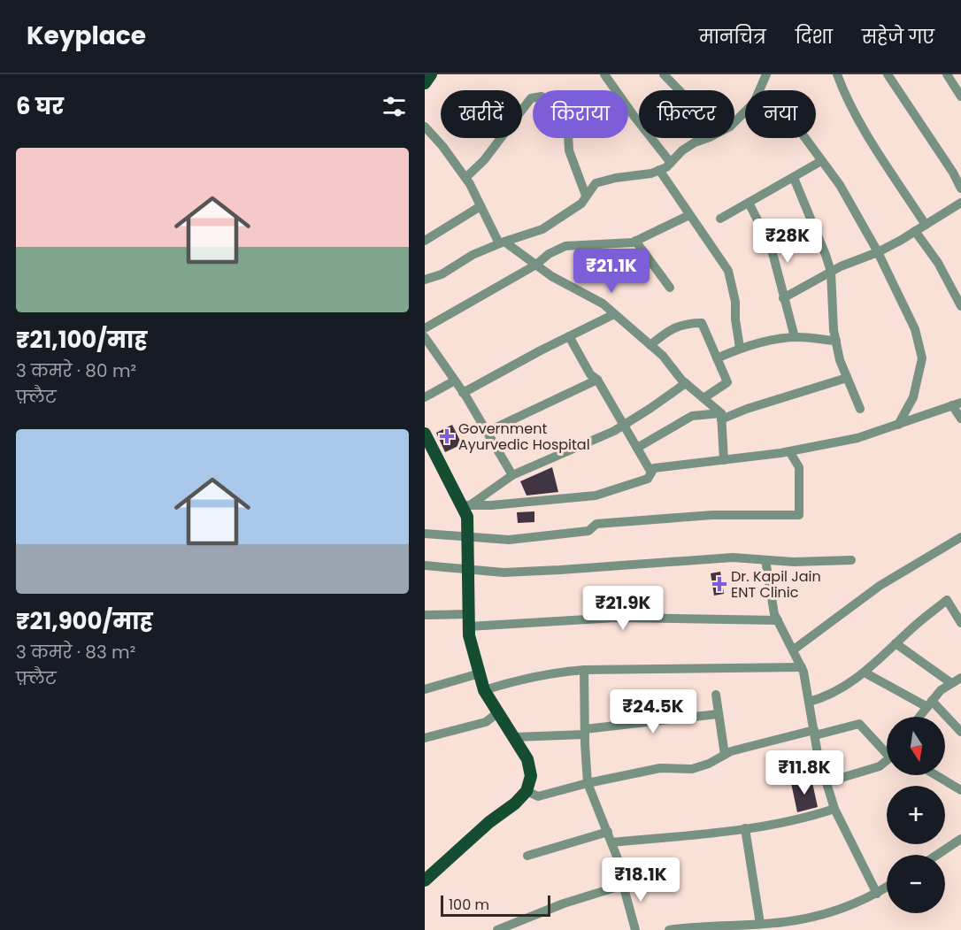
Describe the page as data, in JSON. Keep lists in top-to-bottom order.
{
  "places": {
    "health": ["Government Ayurvedic Hospital", "Dr. Kapil Jain ENT Clinic"]
  },
  "scale_bar": "100 m",
  "north": "bottom",
  "page": {
    "header": "Keyplace",
    "nav": ["मानचित्र", "दिशा", "सहेजे गए"],
    "heading": "6 घर",
    "chip": [
      "खरीदें",
      "किराया",
      "फ़िल्टर",
      "नया"
    ],
    "list": [
      {
        "name": "₹21,100/माह",
        "note": "3 कमरे · 80 m² · फ़्लैट"
      },
      {
        "name": "₹21,900/माह",
        "note": "3 कमरे · 83 m² · फ़्लैट"
      }
    ],
    "price": [
      "₹28K",
      "₹21.1K",
      "₹21.9K",
      "₹24.5K",
      "₹11.8K",
      "₹18.1K"
    ],
    "map_buttons": ["+", "−"],
    "scale": "100 m"
  }
}
